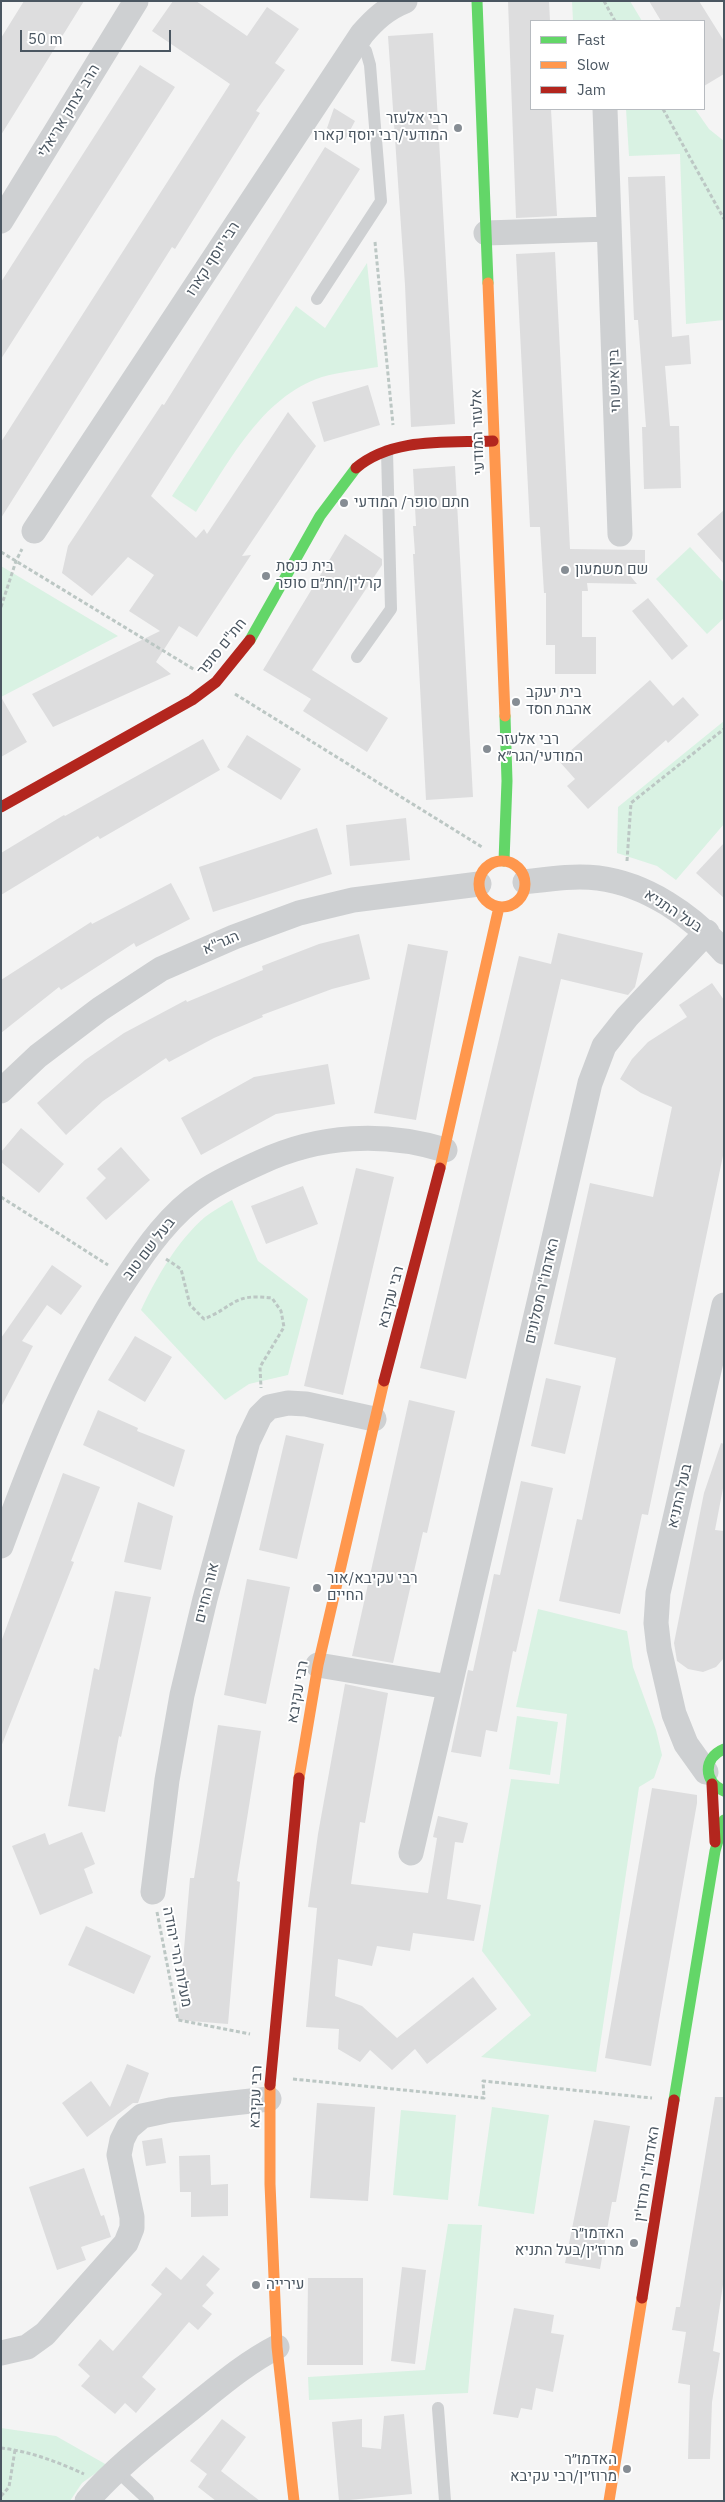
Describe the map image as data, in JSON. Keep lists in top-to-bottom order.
{
  "streets": {
    "street": [
      "הרב יצחק אריאלי",
      "רבי יוסף קארו",
      "בין איש חי",
      "אלעזר המודעי",
      "חת\"ם סופר",
      "בעל התניא",
      "הגר\"א",
      "בעל שם טוב",
      "האדמו\"ר מסלונים",
      "רבי עקיבא",
      "אור החיים",
      "האדמו\"ר מרוז'ין"
    ],
    "path": ["מעלות הרי יהודה"]
  },
  "crossings": [
    ["אלעזר המודעי", "חת\"ם סופר"],
    ["אלעזר המודעי", "בעל התניא"],
    ["אלעזר המודעי", "הגר\"א"],
    ["אלעזר המודעי", "רבי עקיבא"],
    ["בעל התניא", "הגר\"א"],
    ["בעל התניא", "האדמו\"ר מסלונים"],
    ["בעל התניא", "רבי עקיבא"],
    ["בעל התניא", "האדמו\"ר מרוז'ין"],
    ["הגר\"א", "רבי עקיבא"],
    ["בעל שם טוב", "רבי עקיבא"],
    ["רבי עקיבא", "מעלות הרי יהודה"],
    ["אור החיים", "מעלות הרי יהודה"]
  ],
  "places": [
    "רבי אלעזר המודעי/רבי יוסף קארו",
    "חתם סופר/ המודעי",
    "שם משמעון",
    "בית כנסת קרלין/חת״ם סופר",
    "בית יעקב אהבת חסד",
    "רבי אלעזר המודעי/הגר״א",
    "רבי עקיבא/אור החיים",
    "האדמו״ר מרוז׳ין/בעל התניא",
    "עירייה",
    "האדמו״ר מרוז׳ין/רבי עקיבא"
  ],
  "legend": ["Fast", "Slow", "Jam"],
  "scale_bar": "50 m"
}
